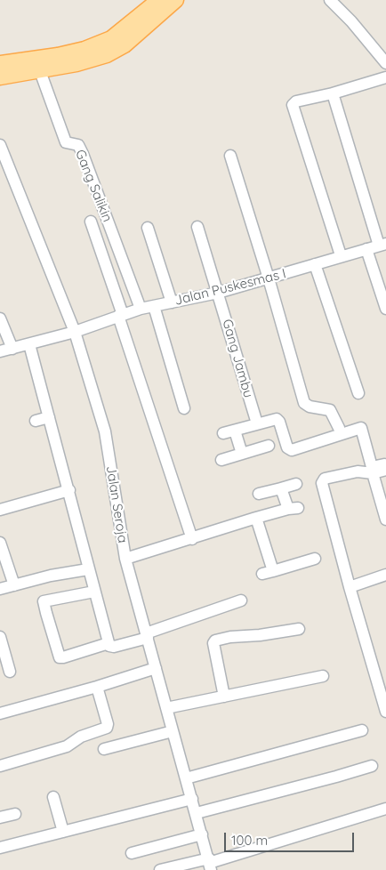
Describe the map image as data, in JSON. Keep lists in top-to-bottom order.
{
  "streets": {
    "street": [
      "Gang Salikin",
      "Jalan Puskesmas I",
      "Gang Jambu",
      "Jalan Seroja"
    ]
  },
  "crossings": [
    ["Gang Salikin", "Jalan Puskesmas I"],
    ["Jalan Puskesmas I", "Gang Jambu"],
    ["Jalan Puskesmas I", "Jalan Seroja"]
  ],
  "scale_bar": "100 m"
}
